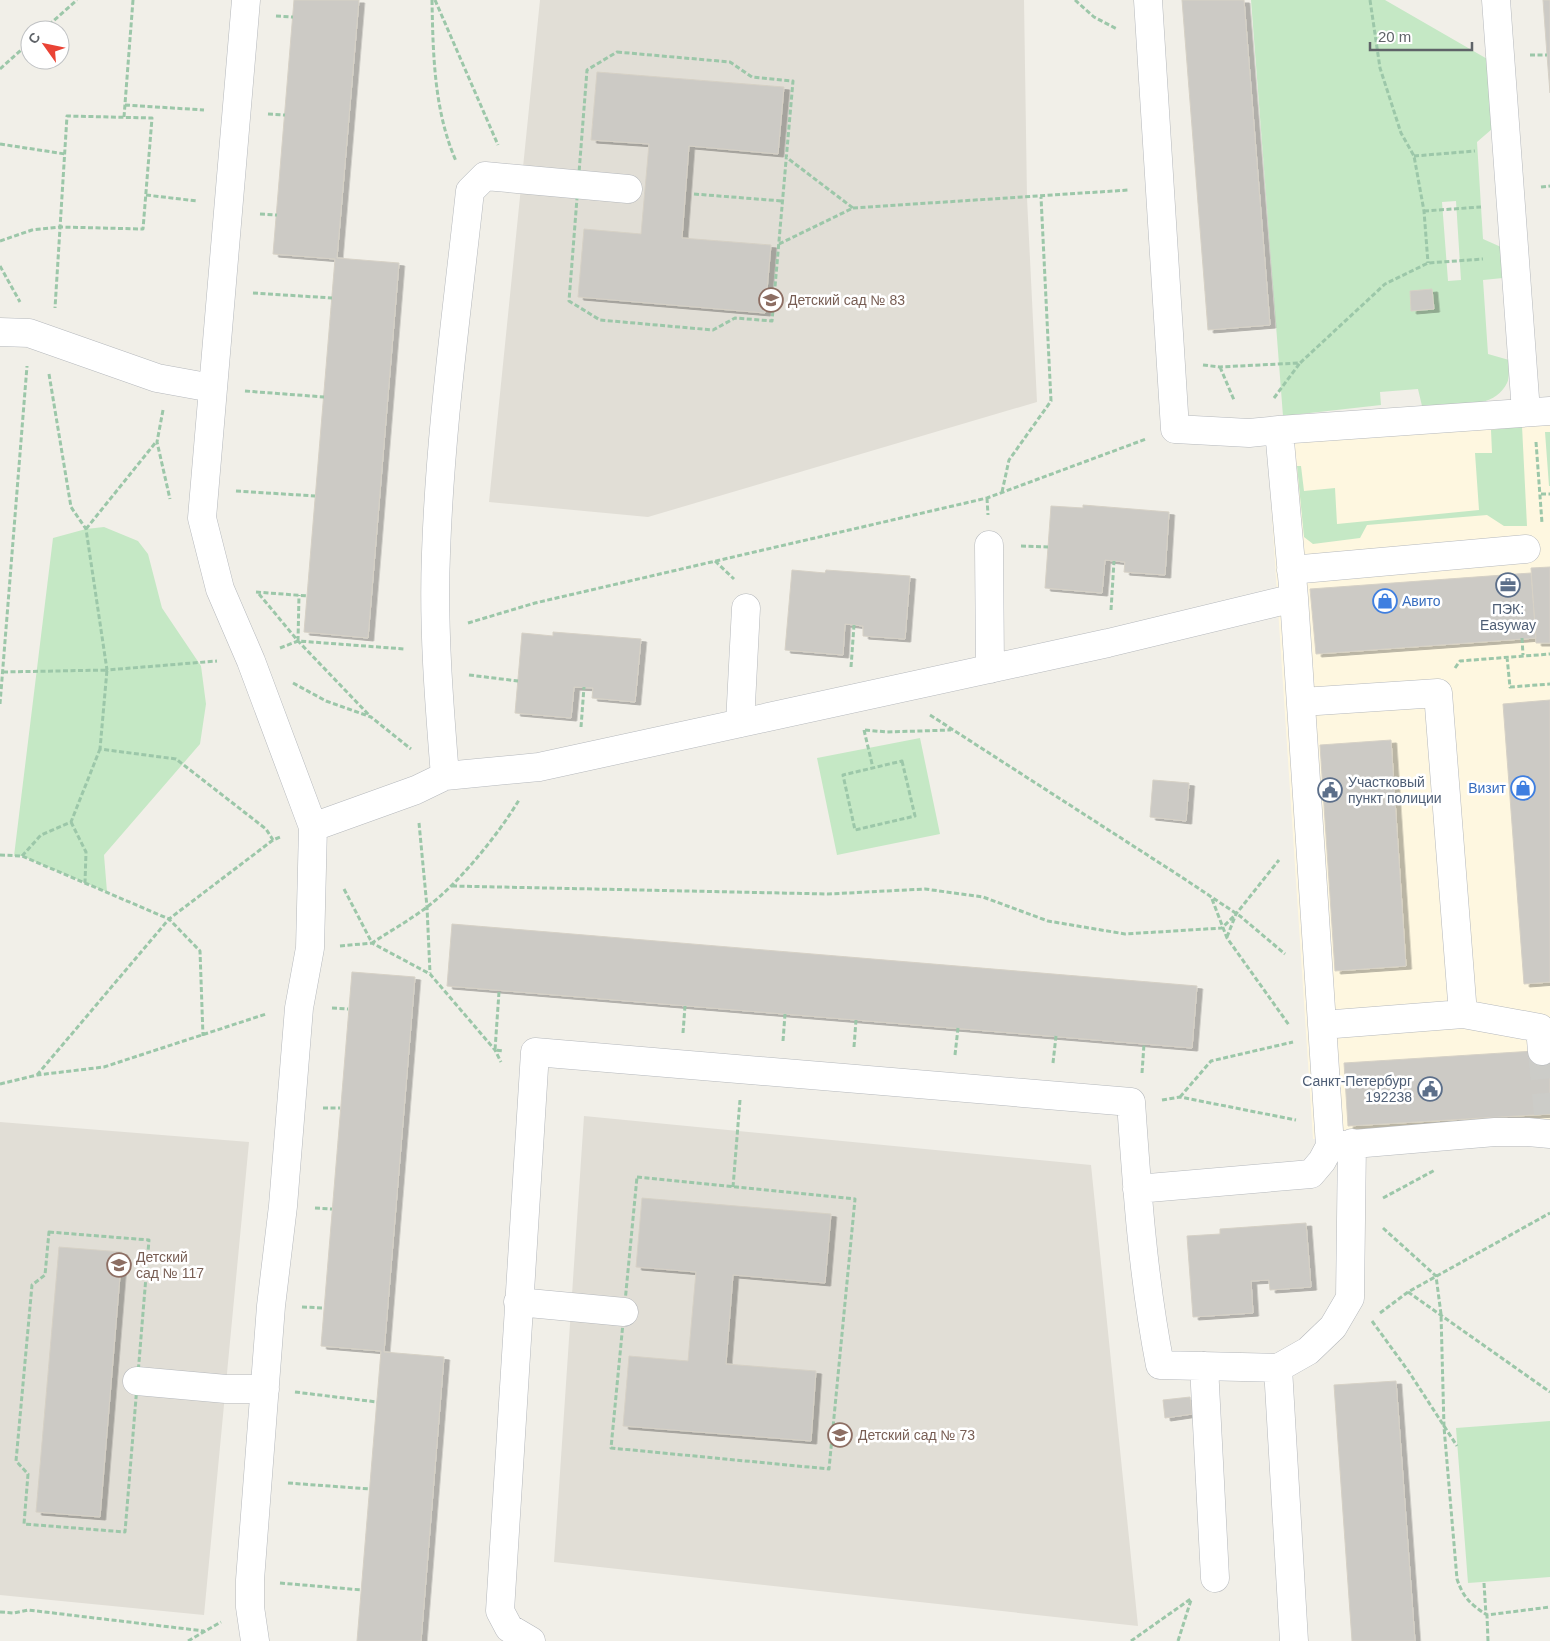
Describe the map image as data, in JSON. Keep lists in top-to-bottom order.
{
  "places": {
    "school or university": ["Детский сад № 83", "Детский сад № 117", "Детский сад № 73"],
    "office": ["ПЭК: Easyway"],
    "shop": ["Авито", "Визит"],
    "public building": ["Участковый пункт полиции", "Санкт-Петербург 192238"]
  },
  "scale_bar": "20 m",
  "north": "top left"
}
